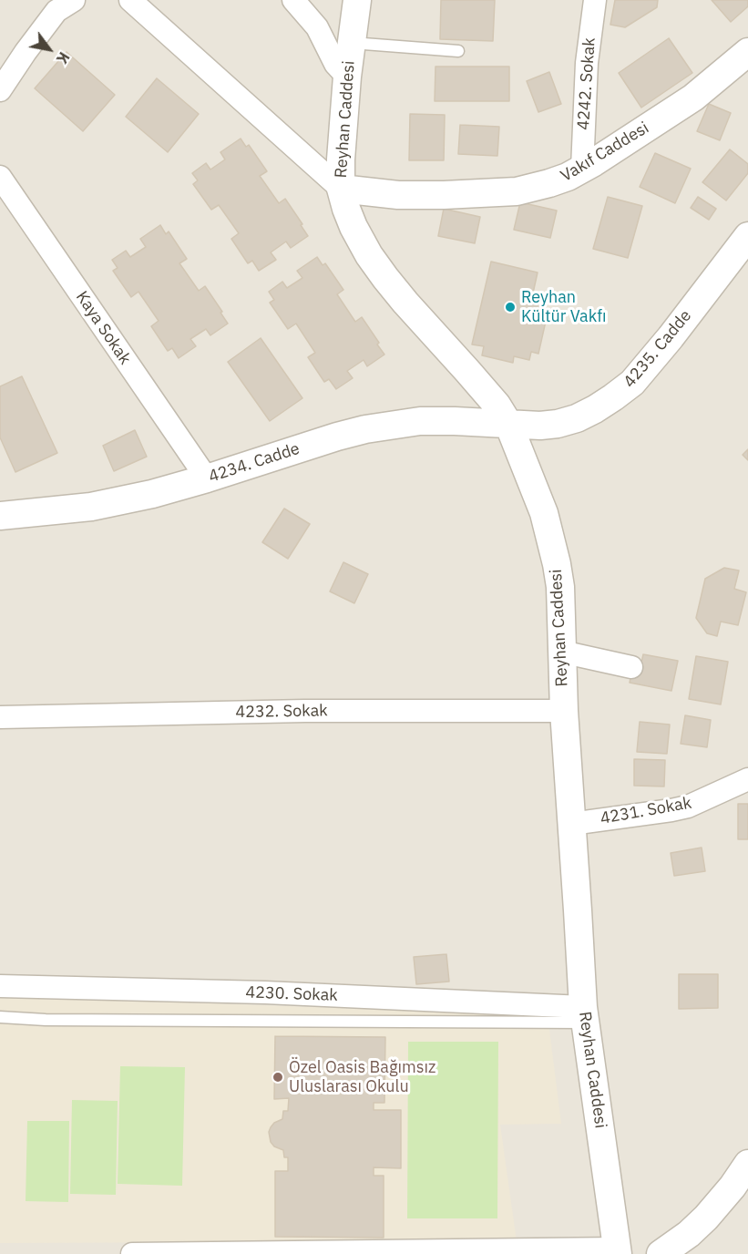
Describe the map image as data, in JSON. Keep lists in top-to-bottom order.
{
  "streets": {
    "street": [
      "4242. Sokak",
      "Reyhan Caddesi",
      "Vakıf Caddesi",
      "Kaya Sokak",
      "4235. Cadde",
      "4234. Cadde",
      "4232. Sokak",
      "4231. Sokak",
      "4230. Sokak"
    ]
  },
  "crossings": [
    ["4242. Sokak", "Vakıf Caddesi"],
    ["Reyhan Caddesi", "Vakıf Caddesi"],
    ["Reyhan Caddesi", "4235. Cadde"],
    ["Reyhan Caddesi", "4234. Cadde"],
    ["Reyhan Caddesi", "4232. Sokak"],
    ["Reyhan Caddesi", "4231. Sokak"],
    ["Reyhan Caddesi", "4230. Sokak"],
    ["Kaya Sokak", "4234. Cadde"],
    ["4235. Cadde", "4234. Cadde"]
  ],
  "places": ["Reyhan Kültür Vakfı", "Özel Oasis Bağımsız Uluslarası Okulu"],
  "north": "bottom right"
}
